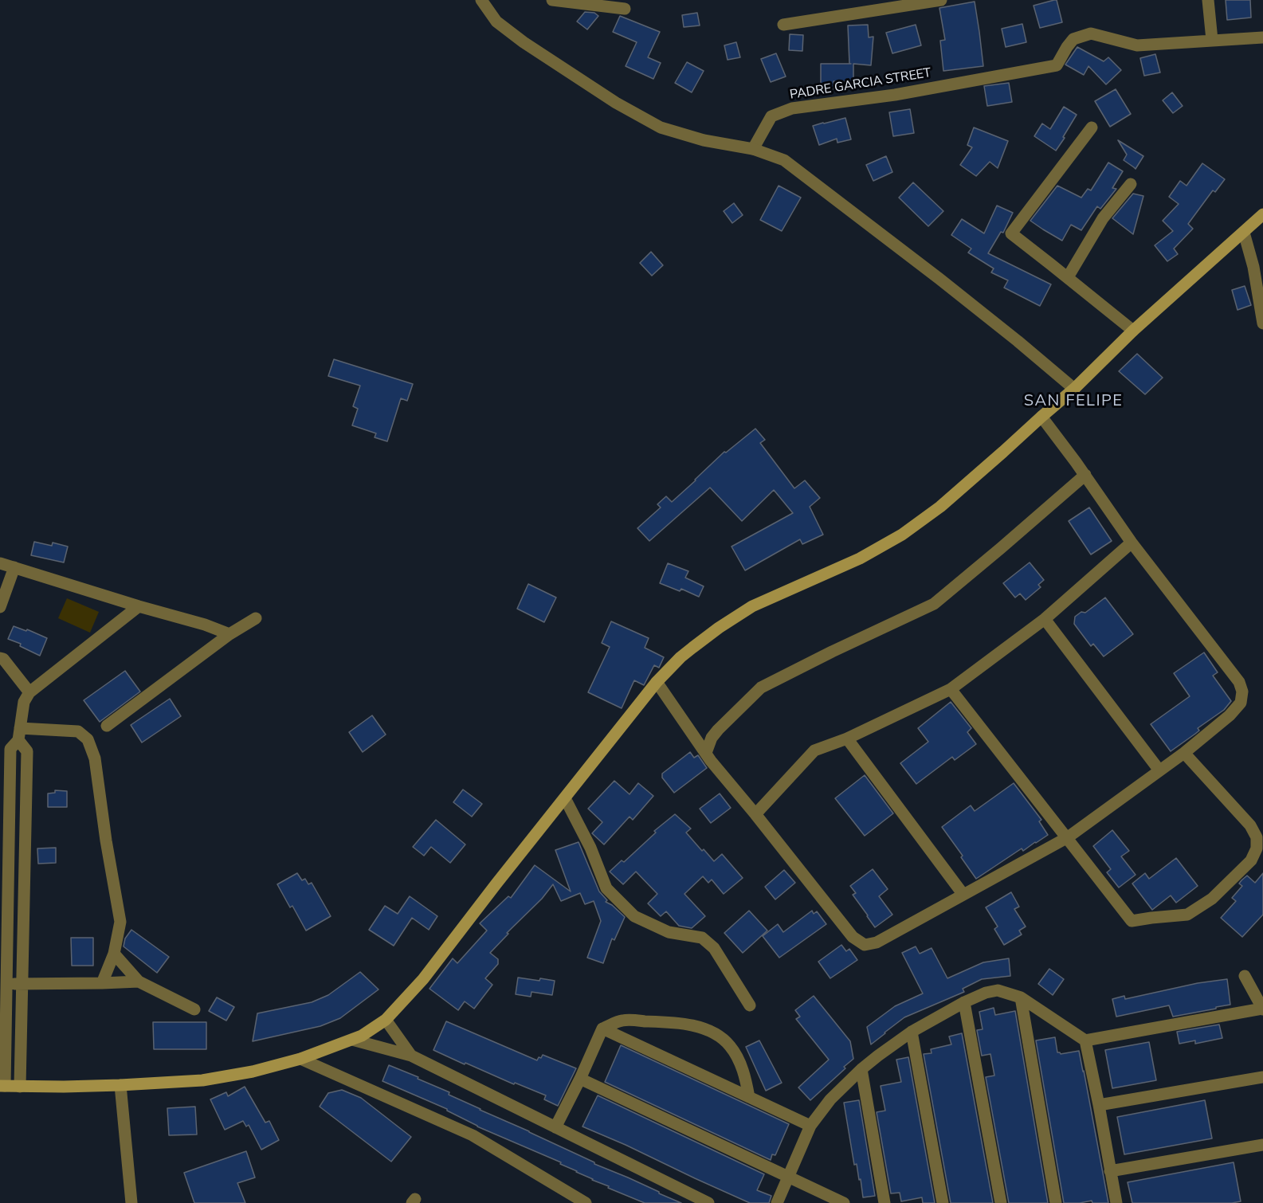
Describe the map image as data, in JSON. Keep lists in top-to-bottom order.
{
  "streets": {
    "street": ["PADRE GARCIA STREET"]
  },
  "districts": ["SAN FELIPE"]
}
